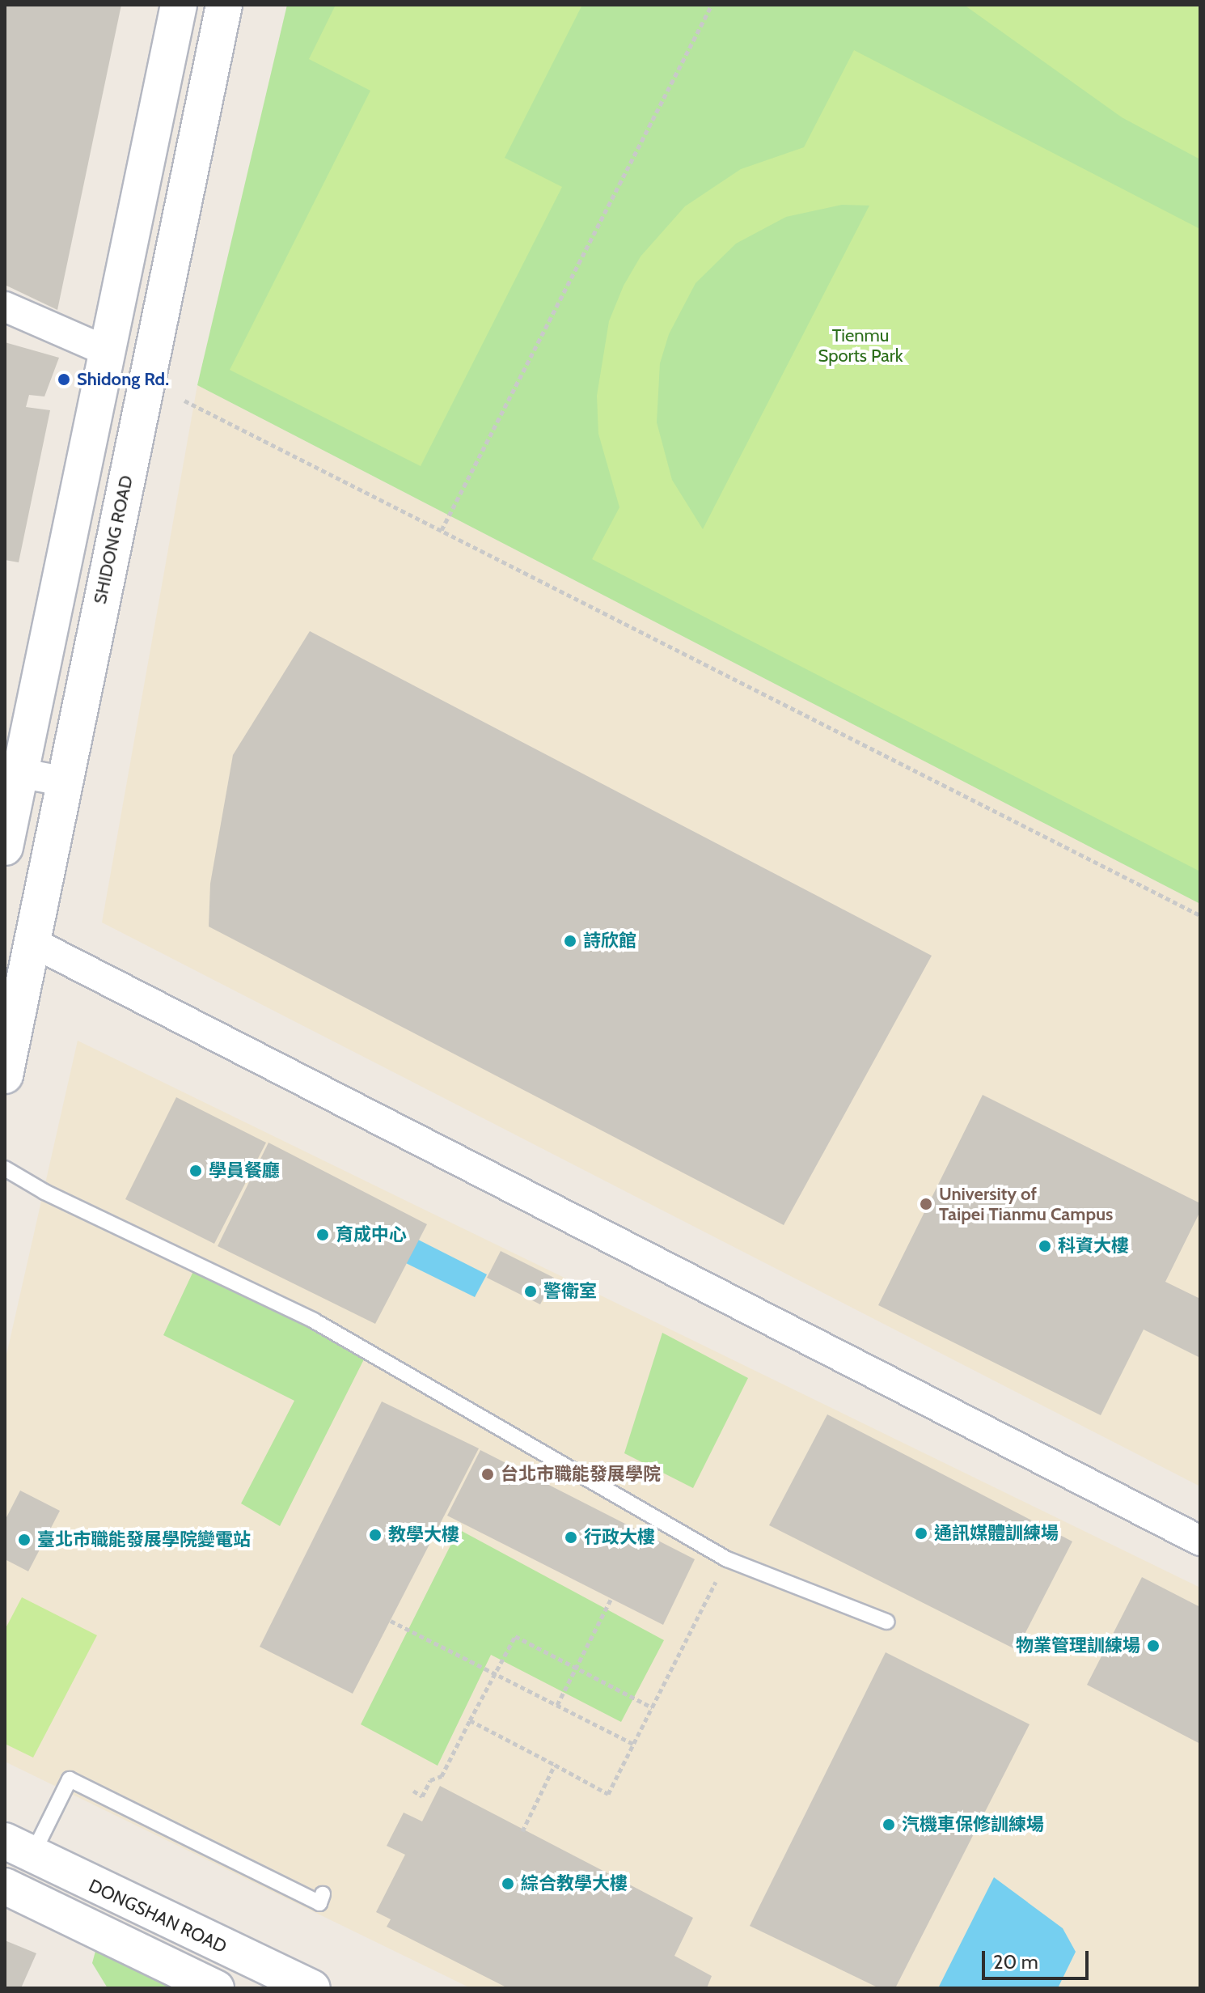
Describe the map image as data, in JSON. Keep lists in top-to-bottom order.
{
  "streets": {
    "street": ["SHIDONG ROAD", "DONGSHAN ROAD"]
  },
  "parks": ["Tienmu Sports Park"],
  "places": [
    "Shidong Rd.",
    "詩欣館",
    "學員餐廳",
    "University of Taipei Tianmu Campus",
    "育成中心",
    "科資大樓",
    "警衛室",
    "台北市職能發展學院",
    "通訊媒體訓練場",
    "教學大樓",
    "行政大樓",
    "臺北市職能發展學院變電站",
    "物業管理訓練場",
    "汽機車保修訓練場",
    "綜合教學大樓"
  ],
  "scale_bar": "20 m"
}
